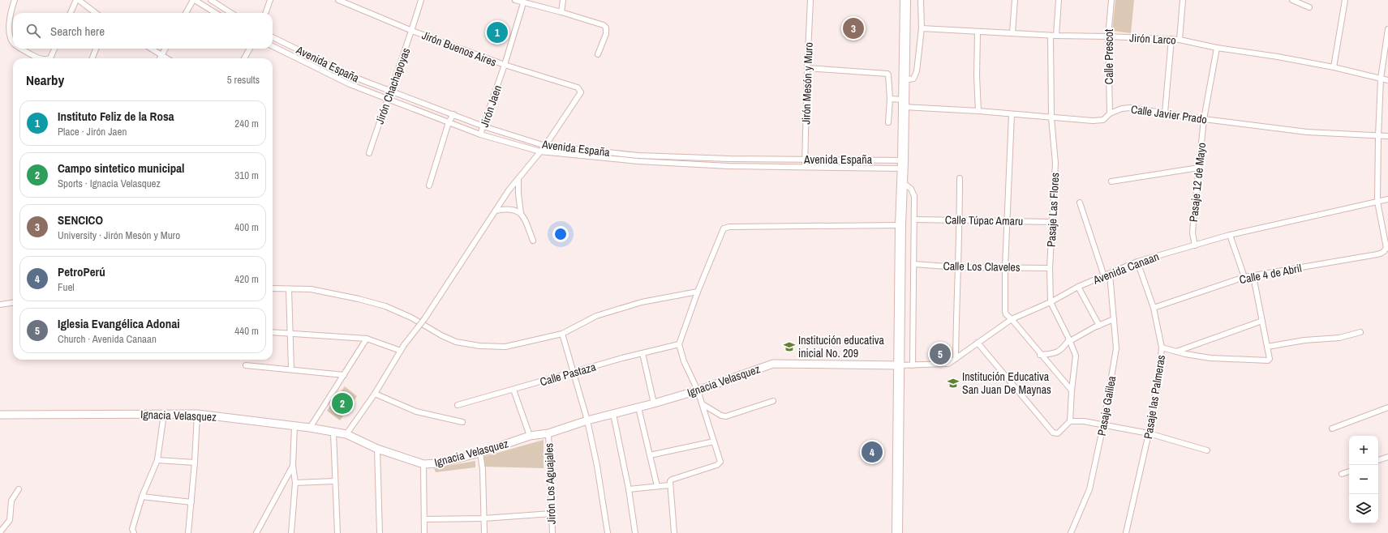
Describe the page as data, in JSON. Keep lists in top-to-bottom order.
{
  "streets": {
    "main road": ["Ignacia Velasquez"],
    "street": [
      "Jirón Larco",
      "Jirón Buenos Aires",
      "Calle Prescot",
      "Avenida España",
      "Jirón Mesón y Muro",
      "Jirón Chachapoyas",
      "Jirón Jaen",
      "Calle Javier Prado",
      "Pasaje 12 de Mayo",
      "Pasaje Las Flores",
      "Calle Túpac Amaru",
      "Calle Los Claveles",
      "Avenida Canaan",
      "Calle 4 de Abril",
      "Calle Pastaza",
      "Pasaje las Palmeras",
      "Pasaje Galilea",
      "Jirón Los Aguajales"
    ]
  },
  "crossings": [
    ["Jirón Larco", "Calle Prescot"],
    ["Jirón Larco", "Pasaje 12 de Mayo"],
    ["Jirón Larco", "Pasaje Las Flores"],
    ["Jirón Buenos Aires", "Avenida España"],
    ["Jirón Buenos Aires", "Jirón Chachapoyas"],
    ["Jirón Buenos Aires", "Jirón Jaen"],
    ["Calle Prescot", "Calle Javier Prado"],
    ["Avenida España", "Jirón Mesón y Muro"],
    ["Avenida España", "Jirón Chachapoyas"],
    ["Avenida España", "Jirón Jaen"],
    ["Calle Javier Prado", "Pasaje 12 de Mayo"],
    ["Calle Javier Prado", "Pasaje Las Flores"],
    ["Pasaje 12 de Mayo", "Avenida Canaan"],
    ["Pasaje Las Flores", "Calle Túpac Amaru"],
    ["Pasaje Las Flores", "Calle Los Claveles"],
    ["Pasaje Las Flores", "Avenida Canaan"],
    ["Avenida Canaan", "Ignacia Velasquez"],
    ["Avenida Canaan", "Pasaje las Palmeras"],
    ["Avenida Canaan", "Pasaje Galilea"],
    ["Calle 4 de Abril", "Pasaje las Palmeras"],
    ["Ignacia Velasquez", "Jirón Los Aguajales"]
  ],
  "places": {
    "school or university": ["Institución educativa inicial No. 209", "Institución Educativa San Juan De Maynas"]
  },
  "page": {
    "search": "Search here",
    "pins": [
      "3",
      "1",
      "5",
      "2",
      "4"
    ],
    "heading": ["Nearby", "5 results"],
    "list": [
      {
        "mark": "1",
        "name": "Instituto Feliz de la Rosa",
        "note": "Place · Jirón Jaen",
        "value": "240 m"
      },
      {
        "mark": "2",
        "name": "Campo sintetico municipal",
        "note": "Sports · Ignacia Velasquez",
        "value": "310 m"
      },
      {
        "mark": "3",
        "name": "SENCICO",
        "note": "University · Jirón Mesón y Muro",
        "value": "400 m"
      },
      {
        "mark": "4",
        "name": "PetroPerú",
        "note": "Fuel",
        "value": "420 m"
      },
      {
        "mark": "5",
        "name": "Iglesia Evangélica Adonai",
        "note": "Church · Avenida Canaan",
        "value": "440 m"
      }
    ],
    "map_buttons": ["+", "−"]
  }
}
